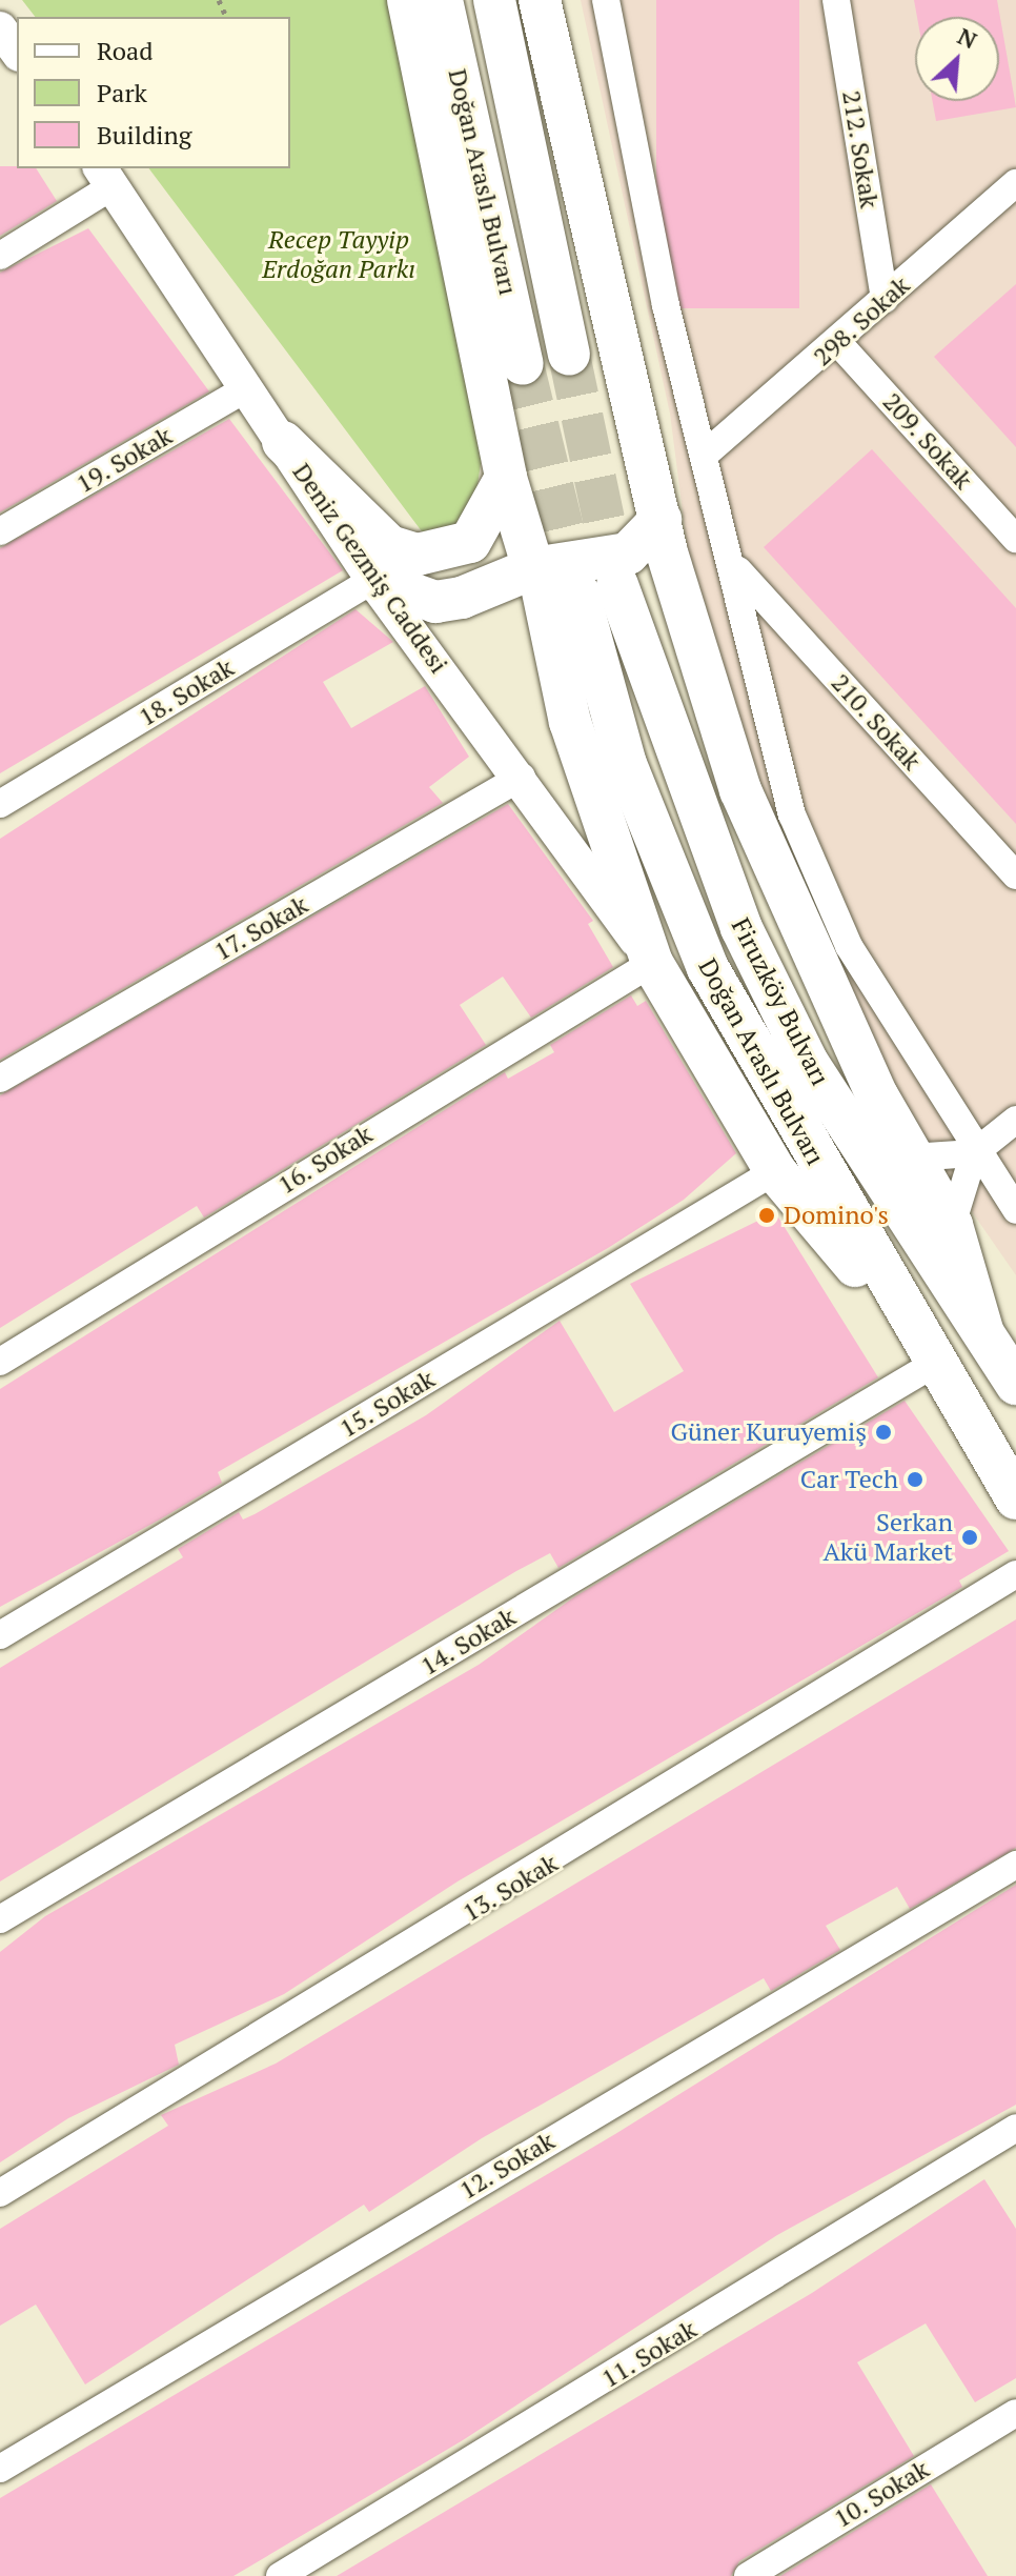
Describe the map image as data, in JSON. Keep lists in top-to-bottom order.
{
  "streets": {
    "main road": ["Doğan Araslı Bulvarı", "Firuzköy Bulvarı"],
    "street": [
      "212. Sokak",
      "298. Sokak",
      "209. Sokak",
      "19. Sokak",
      "Deniz Gezmiş Caddesi",
      "18. Sokak",
      "210. Sokak",
      "17. Sokak",
      "16. Sokak",
      "15. Sokak",
      "14. Sokak",
      "13. Sokak",
      "12. Sokak",
      "11. Sokak",
      "10. Sokak"
    ]
  },
  "crossings": [
    ["212. Sokak", "298. Sokak"],
    ["Doğan Araslı Bulvarı", "Firuzköy Bulvarı"],
    ["Doğan Araslı Bulvarı", "14. Sokak"],
    ["298. Sokak", "209. Sokak"],
    ["19. Sokak", "Deniz Gezmiş Caddesi"],
    ["Deniz Gezmiş Caddesi", "18. Sokak"],
    ["Deniz Gezmiş Caddesi", "17. Sokak"],
    ["Deniz Gezmiş Caddesi", "16. Sokak"]
  ],
  "parks": ["Recep Tayyip Erdoğan Parkı"],
  "places": [
    "Domino's",
    "Güner Kuruyemiş",
    "Car Tech",
    "Serkan Akü Market"
  ],
  "legend": ["Road", "Park", "Building"],
  "north": "top right"
}
